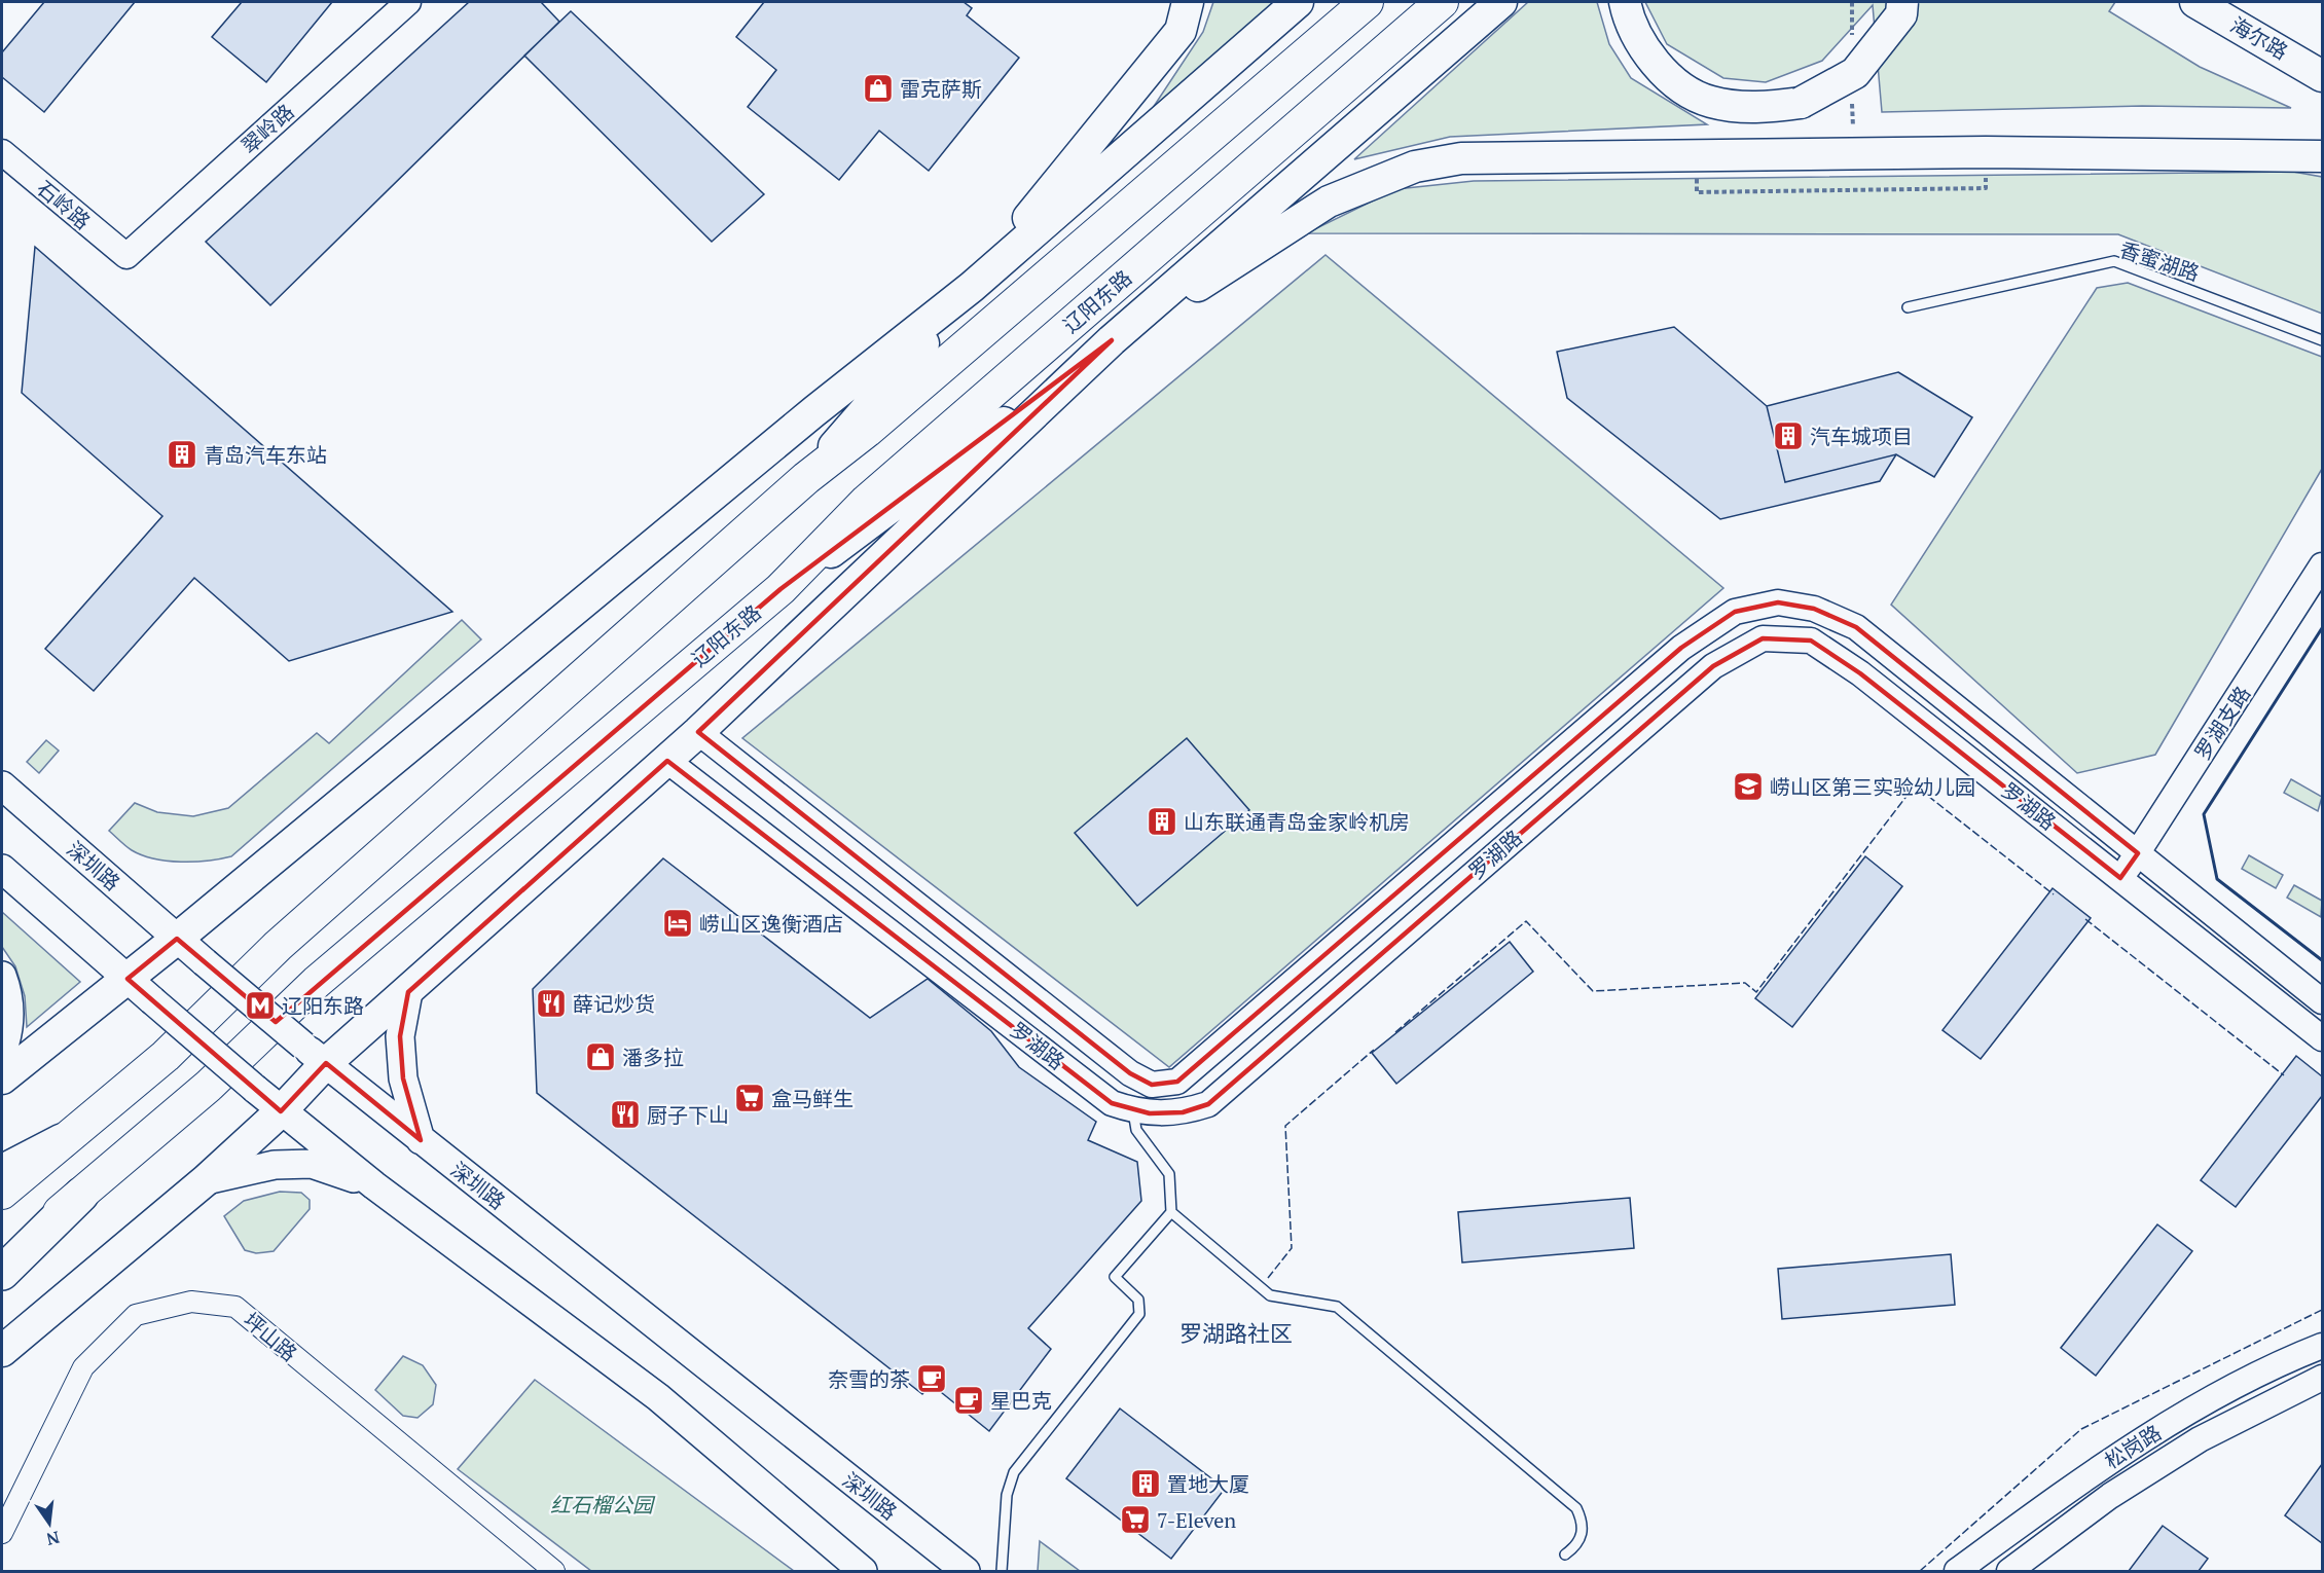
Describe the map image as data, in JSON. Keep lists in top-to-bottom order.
{
  "streets": {
    "highway": ["辽阳东路"],
    "main road": ["海尔路", "深圳路"],
    "street": [
      "翠岭路",
      "石岭路",
      "罗湖支路",
      "罗湖路",
      "坪山路",
      "松岗路"
    ],
    "lane": ["香蜜湖路"]
  },
  "crossings": [
    ["翠岭路", "石岭路"],
    ["辽阳东路", "罗湖路"],
    ["辽阳东路", "深圳路"],
    ["罗湖支路", "罗湖路"]
  ],
  "districts": ["罗湖路社区"],
  "parks": ["红石榴公园"],
  "places": {
    "shop": ["雷克萨斯", "潘多拉"],
    "building": [
      "汽车城项目",
      "青岛汽车东站",
      "山东联通青岛金家岭机房",
      "置地大厦"
    ],
    "school or university": ["崂山区第三实验幼儿园"],
    "hotel": ["崂山区逸衡酒店"],
    "restaurant": ["薛记炒货", "厨子下山"],
    "metro station": ["辽阳东路"],
    "supermarket": ["盒马鲜生", "7-Eleven"],
    "cafe": ["奈雪的茶", "星巴克"]
  },
  "north": "bottom"
}
